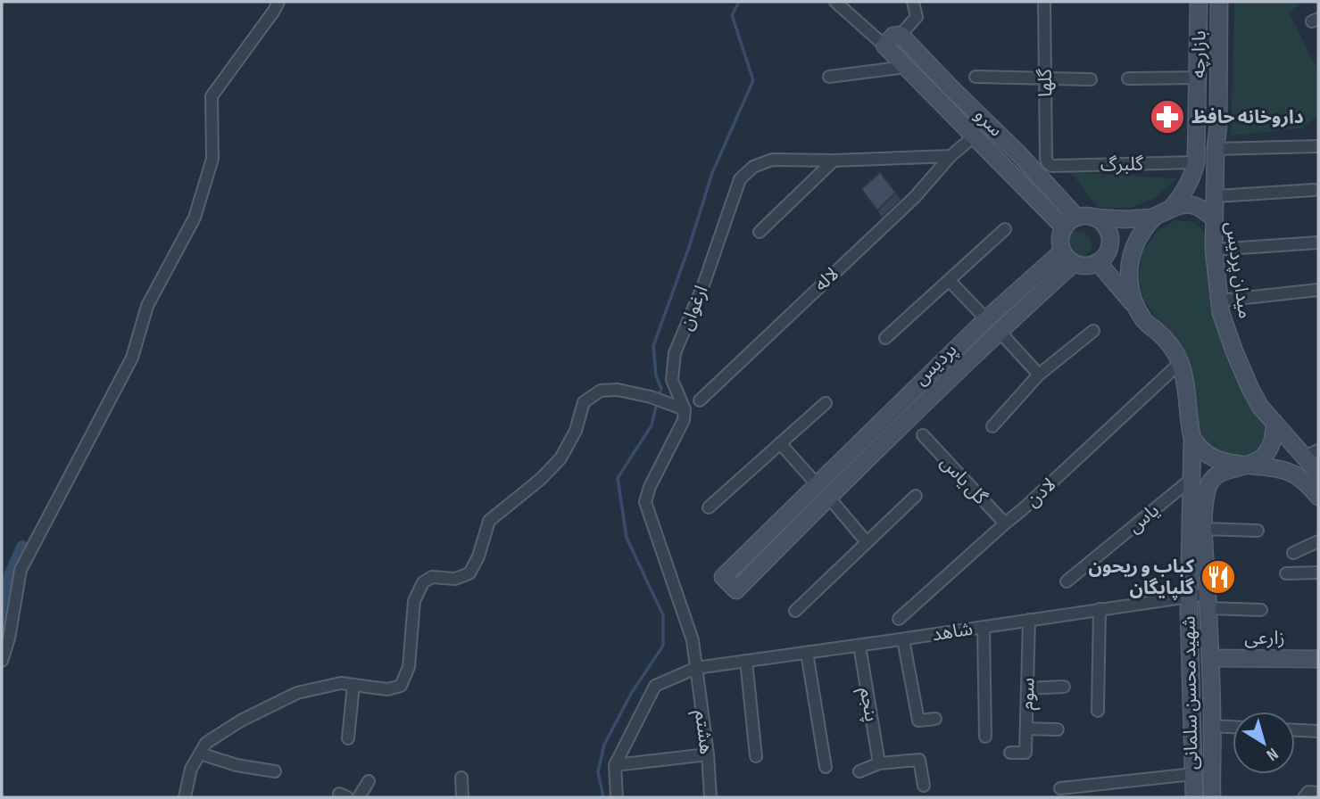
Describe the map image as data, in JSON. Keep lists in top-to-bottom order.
{
  "streets": {
    "street": [
      "بازارچه",
      "گلها",
      "سرو",
      "گلبرگ",
      "میدان پردیس",
      "لاله",
      "ارغوان",
      "پردیس",
      "گل یاس",
      "لادن",
      "یاس",
      "شاهد",
      "زارعی",
      "شهید محسن سلمانی",
      "سوم",
      "پنجم",
      "هشتم"
    ]
  },
  "crossings": [
    ["بازارچه", "گلبرگ"],
    ["بازارچه", "میدان پردیس"],
    ["گلها", "گلبرگ"],
    ["سرو", "پردیس"],
    ["میدان پردیس", "لادن"],
    ["میدان پردیس", "شهید محسن سلمانی"],
    ["لاله", "ارغوان"],
    ["گل یاس", "لادن"],
    ["یاس", "شهید محسن سلمانی"],
    ["شاهد", "شهید محسن سلمانی"],
    ["شاهد", "سوم"],
    ["شاهد", "پنجم"],
    ["شاهد", "هشتم"],
    ["زارعی", "شهید محسن سلمانی"]
  ],
  "places": {
    "pharmacy": ["داروخانه حافظ"],
    "restaurant": ["کباب و ریحون گلپایگان"]
  },
  "north": "bottom right"
}
